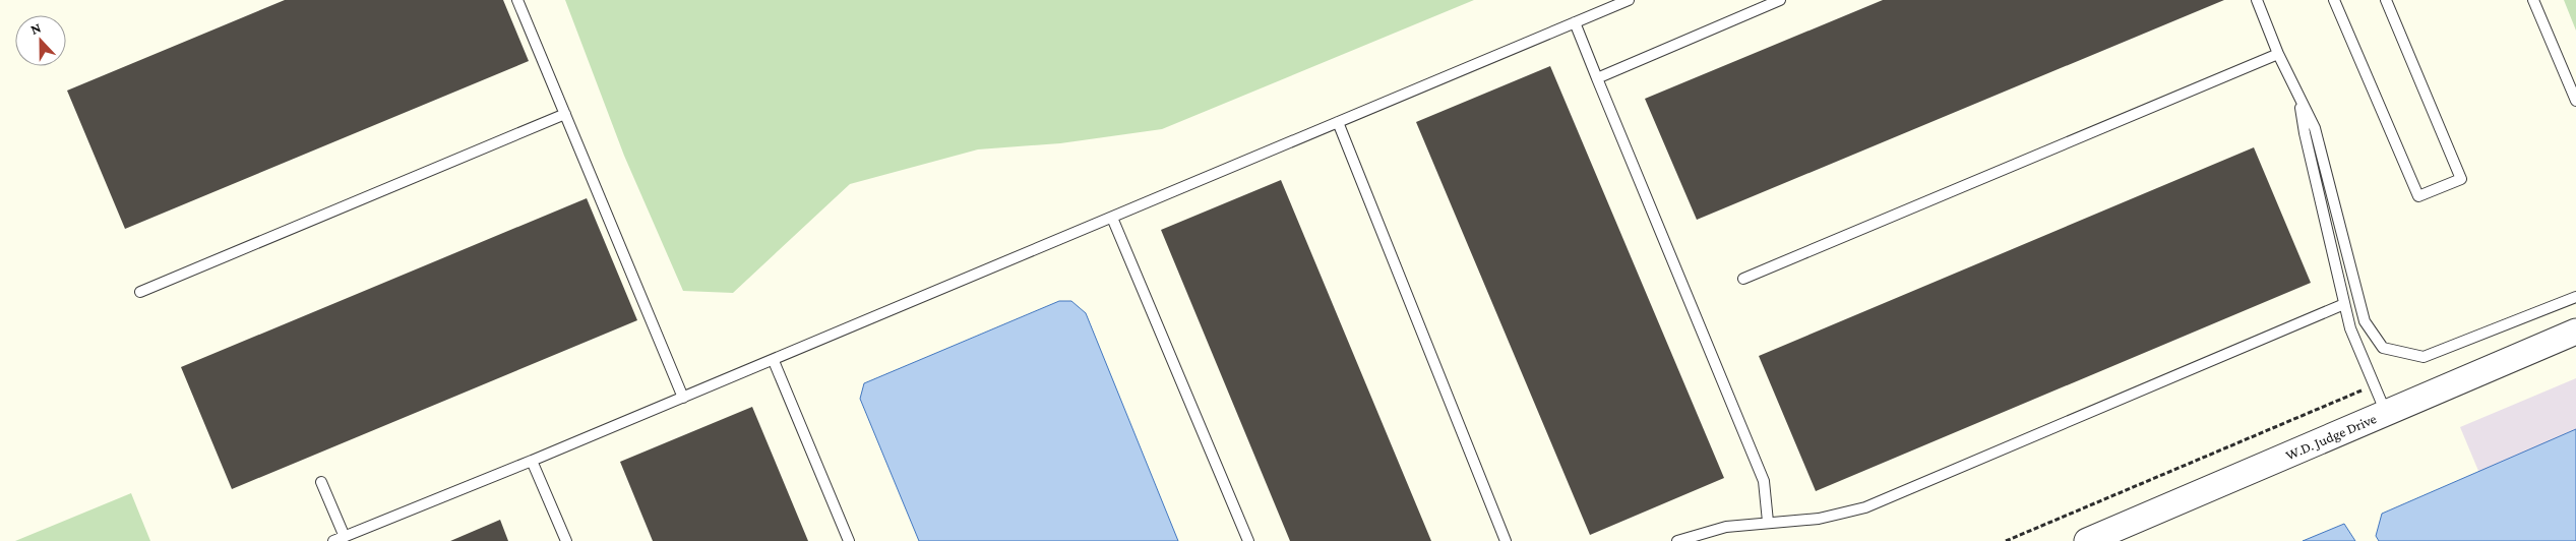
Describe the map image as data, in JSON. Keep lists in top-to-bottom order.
{
  "streets": {
    "street": ["W.D. Judge Drive"]
  },
  "north": "top"
}
